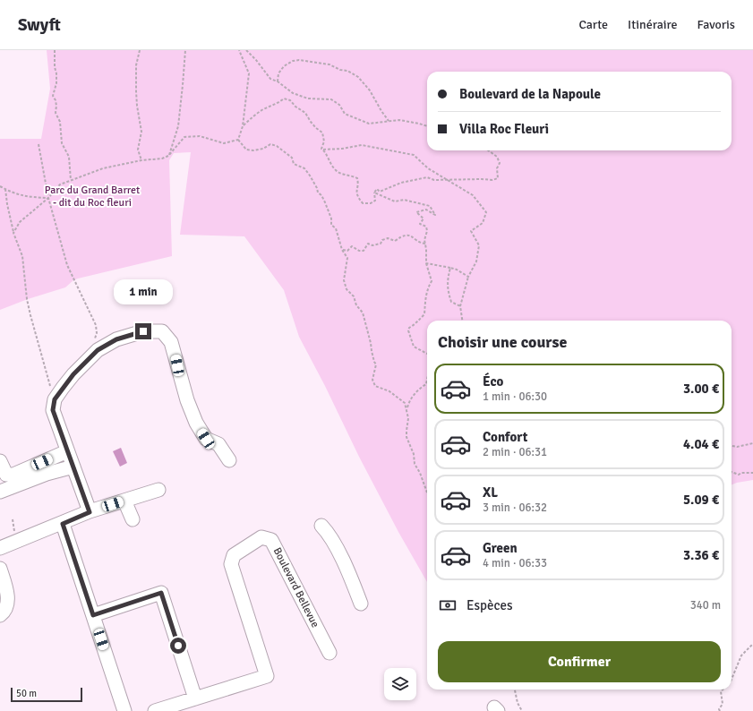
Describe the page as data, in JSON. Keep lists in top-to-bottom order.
{
  "streets": {
    "street": ["Boulevard Bellevue"]
  },
  "parks": ["Parc du Grand Barret - dit du Roc fleuri"],
  "scale_bar": "50 m",
  "page": {
    "header": "Swyft",
    "nav": ["Carte", "Itinéraire", "Favoris"],
    "banner": ["Boulevard de la Napoule", "Villa Roc Fleuri"],
    "bubble": "1 min",
    "heading": "Choisir une course",
    "list": [
      {
        "name": "Éco",
        "note": "1 min · 06:30",
        "value": "3.00 €"
      },
      {
        "name": "Confort",
        "note": "2 min · 06:31",
        "value": "4.04 €"
      },
      {
        "name": "XL",
        "note": "3 min · 06:32",
        "value": "5.09 €"
      },
      {
        "name": "Green",
        "note": "4 min · 06:33",
        "value": "3.36 €"
      }
    ],
    "pay": ["Espèces", "340 m"],
    "buttons": "Confirmer",
    "scale": "50 m"
  }
}
